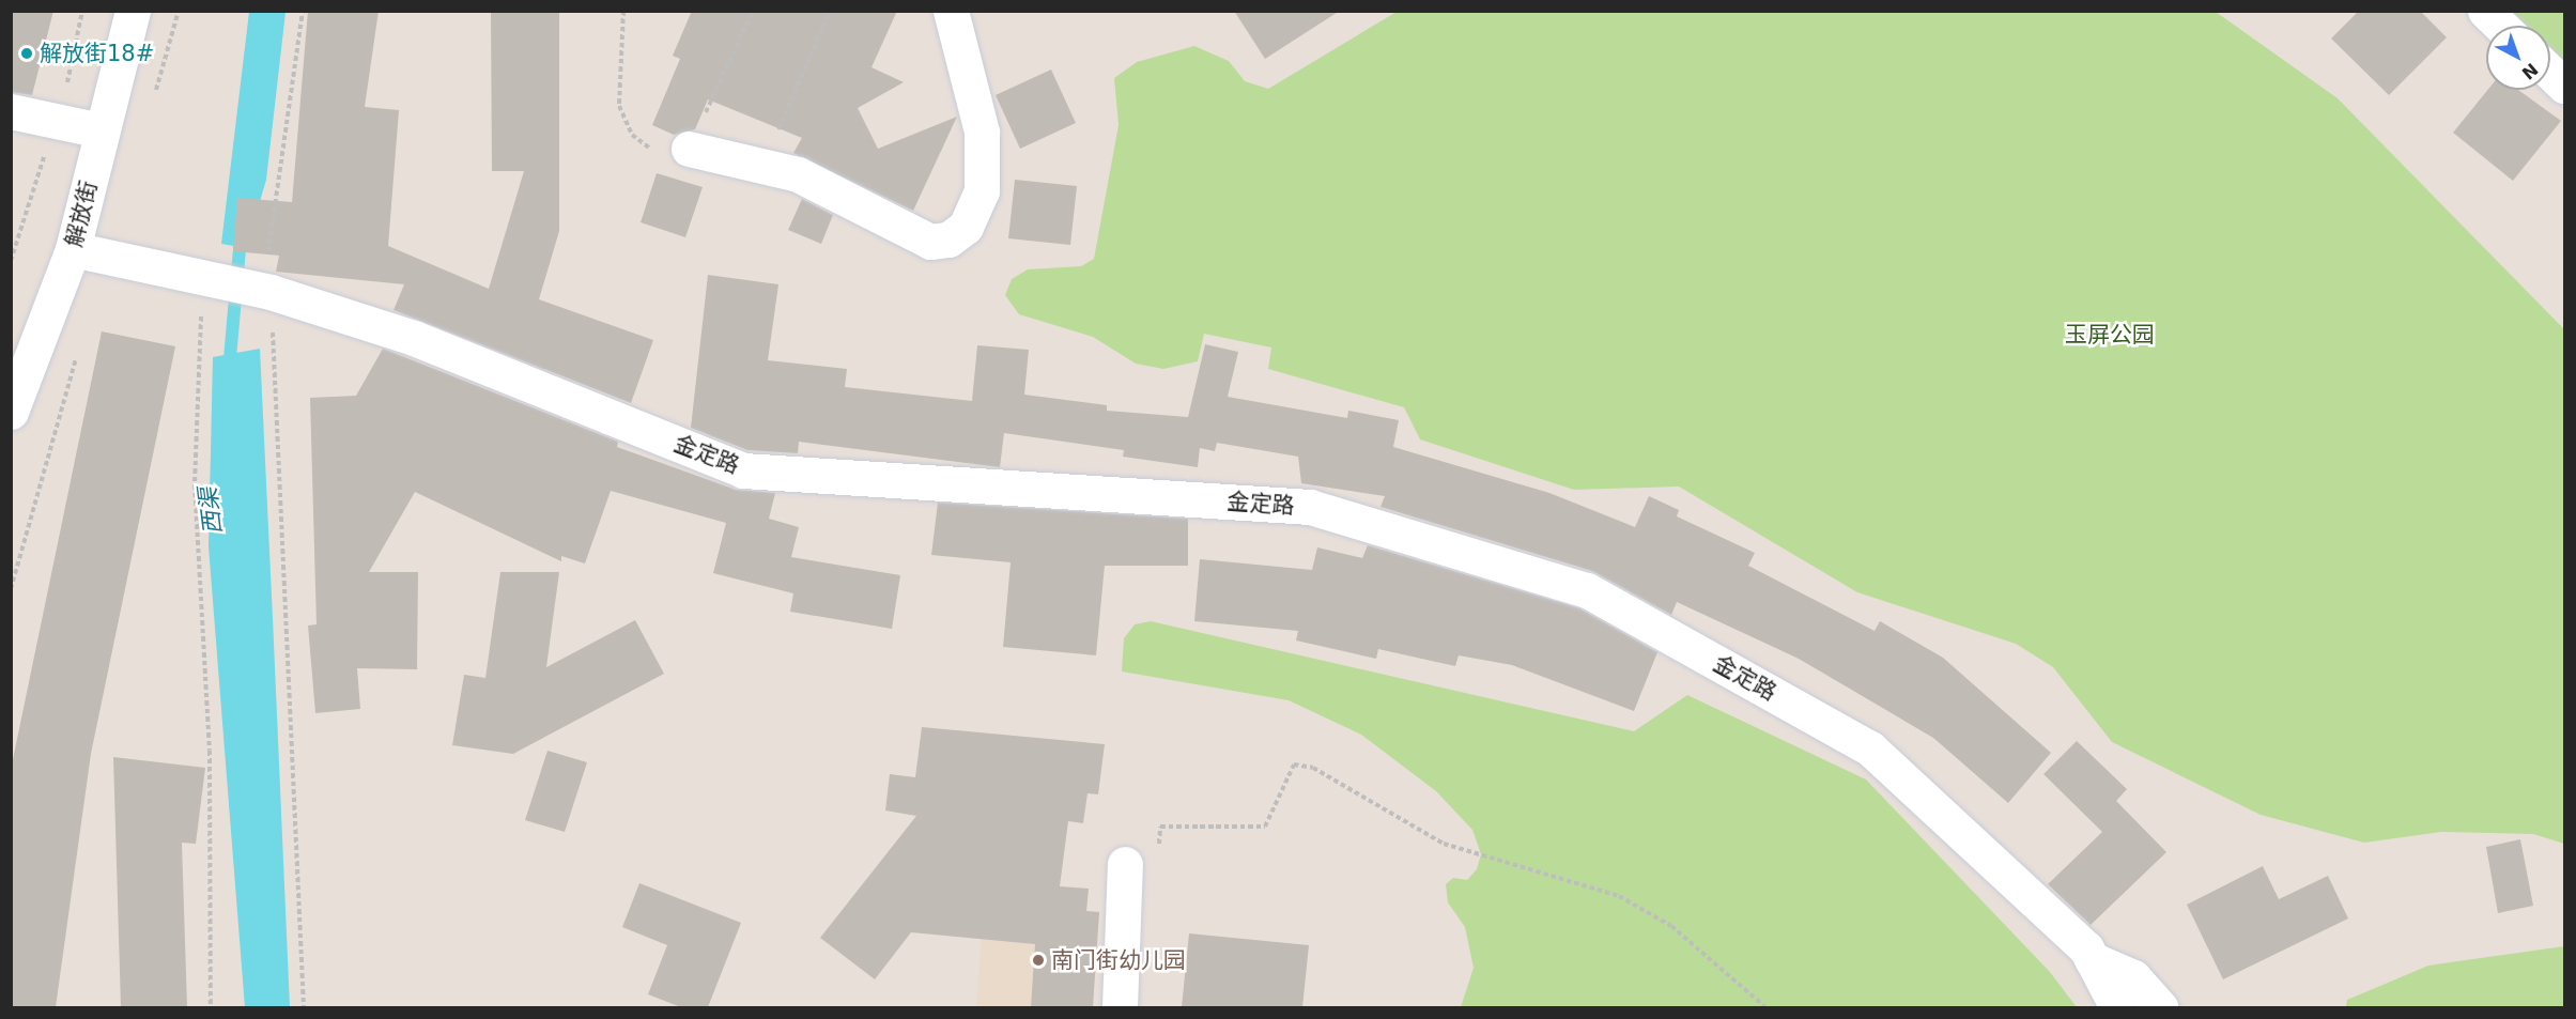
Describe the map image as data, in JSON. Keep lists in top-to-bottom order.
{
  "streets": {
    "street": ["解放街", "金定路"]
  },
  "crossings": [
    ["解放街", "金定路"]
  ],
  "water": ["西渠"],
  "parks": ["玉屏公园"],
  "places": ["解放街18#", "南门街幼儿园"],
  "north": "bottom right"
}
